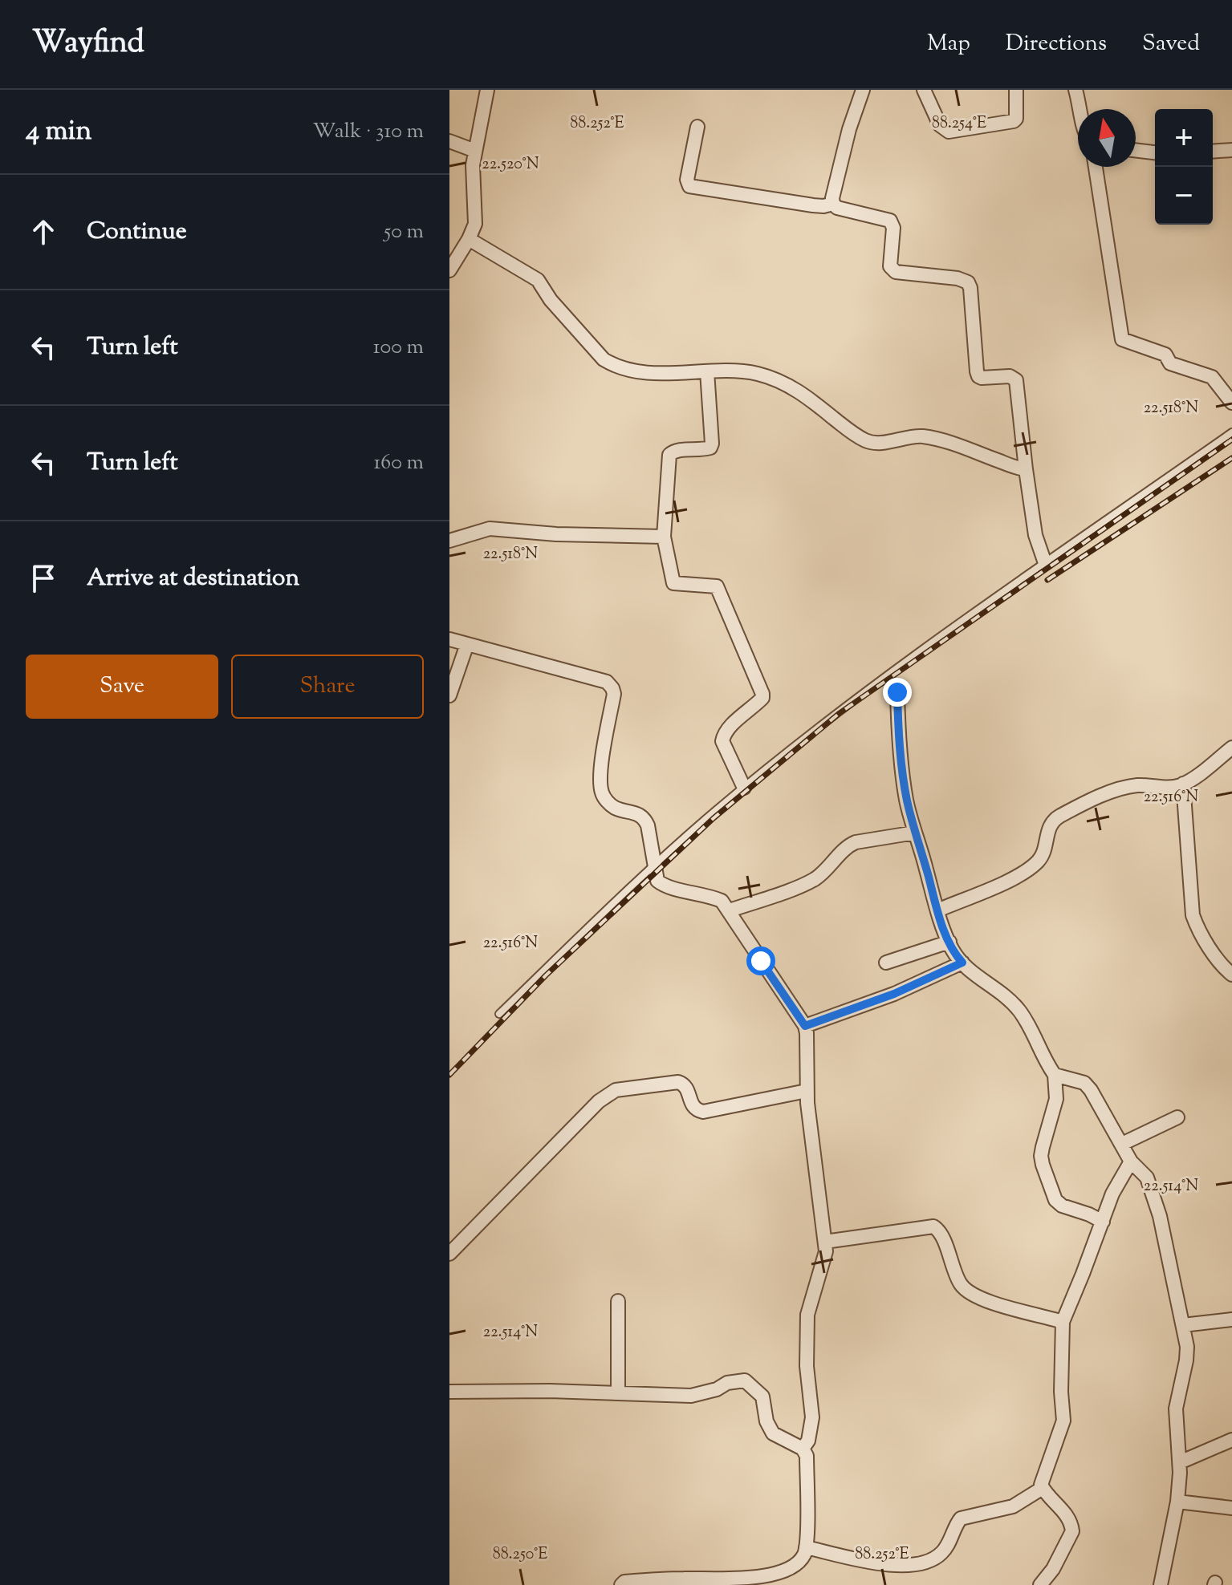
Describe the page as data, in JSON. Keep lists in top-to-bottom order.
{
  "north": "top",
  "page": {
    "header": "Wayfind",
    "nav": ["Map", "Directions", "Saved"],
    "heading": ["4 min", "Walk · 310 m"],
    "map_buttons": ["+", "−"],
    "list": [
      ["Continue", "50 m"],
      ["Turn left", "100 m"],
      ["Turn left", "160 m"],
      "Arrive at destination"
    ],
    "buttons": ["Save", "Share"]
  },
  "coordinates": [
    "88.252°E",
    "88.254°E",
    "22.520°N",
    "22.518°N",
    "22.516°N",
    "22.514°N",
    "88.250°E"
  ]
}
